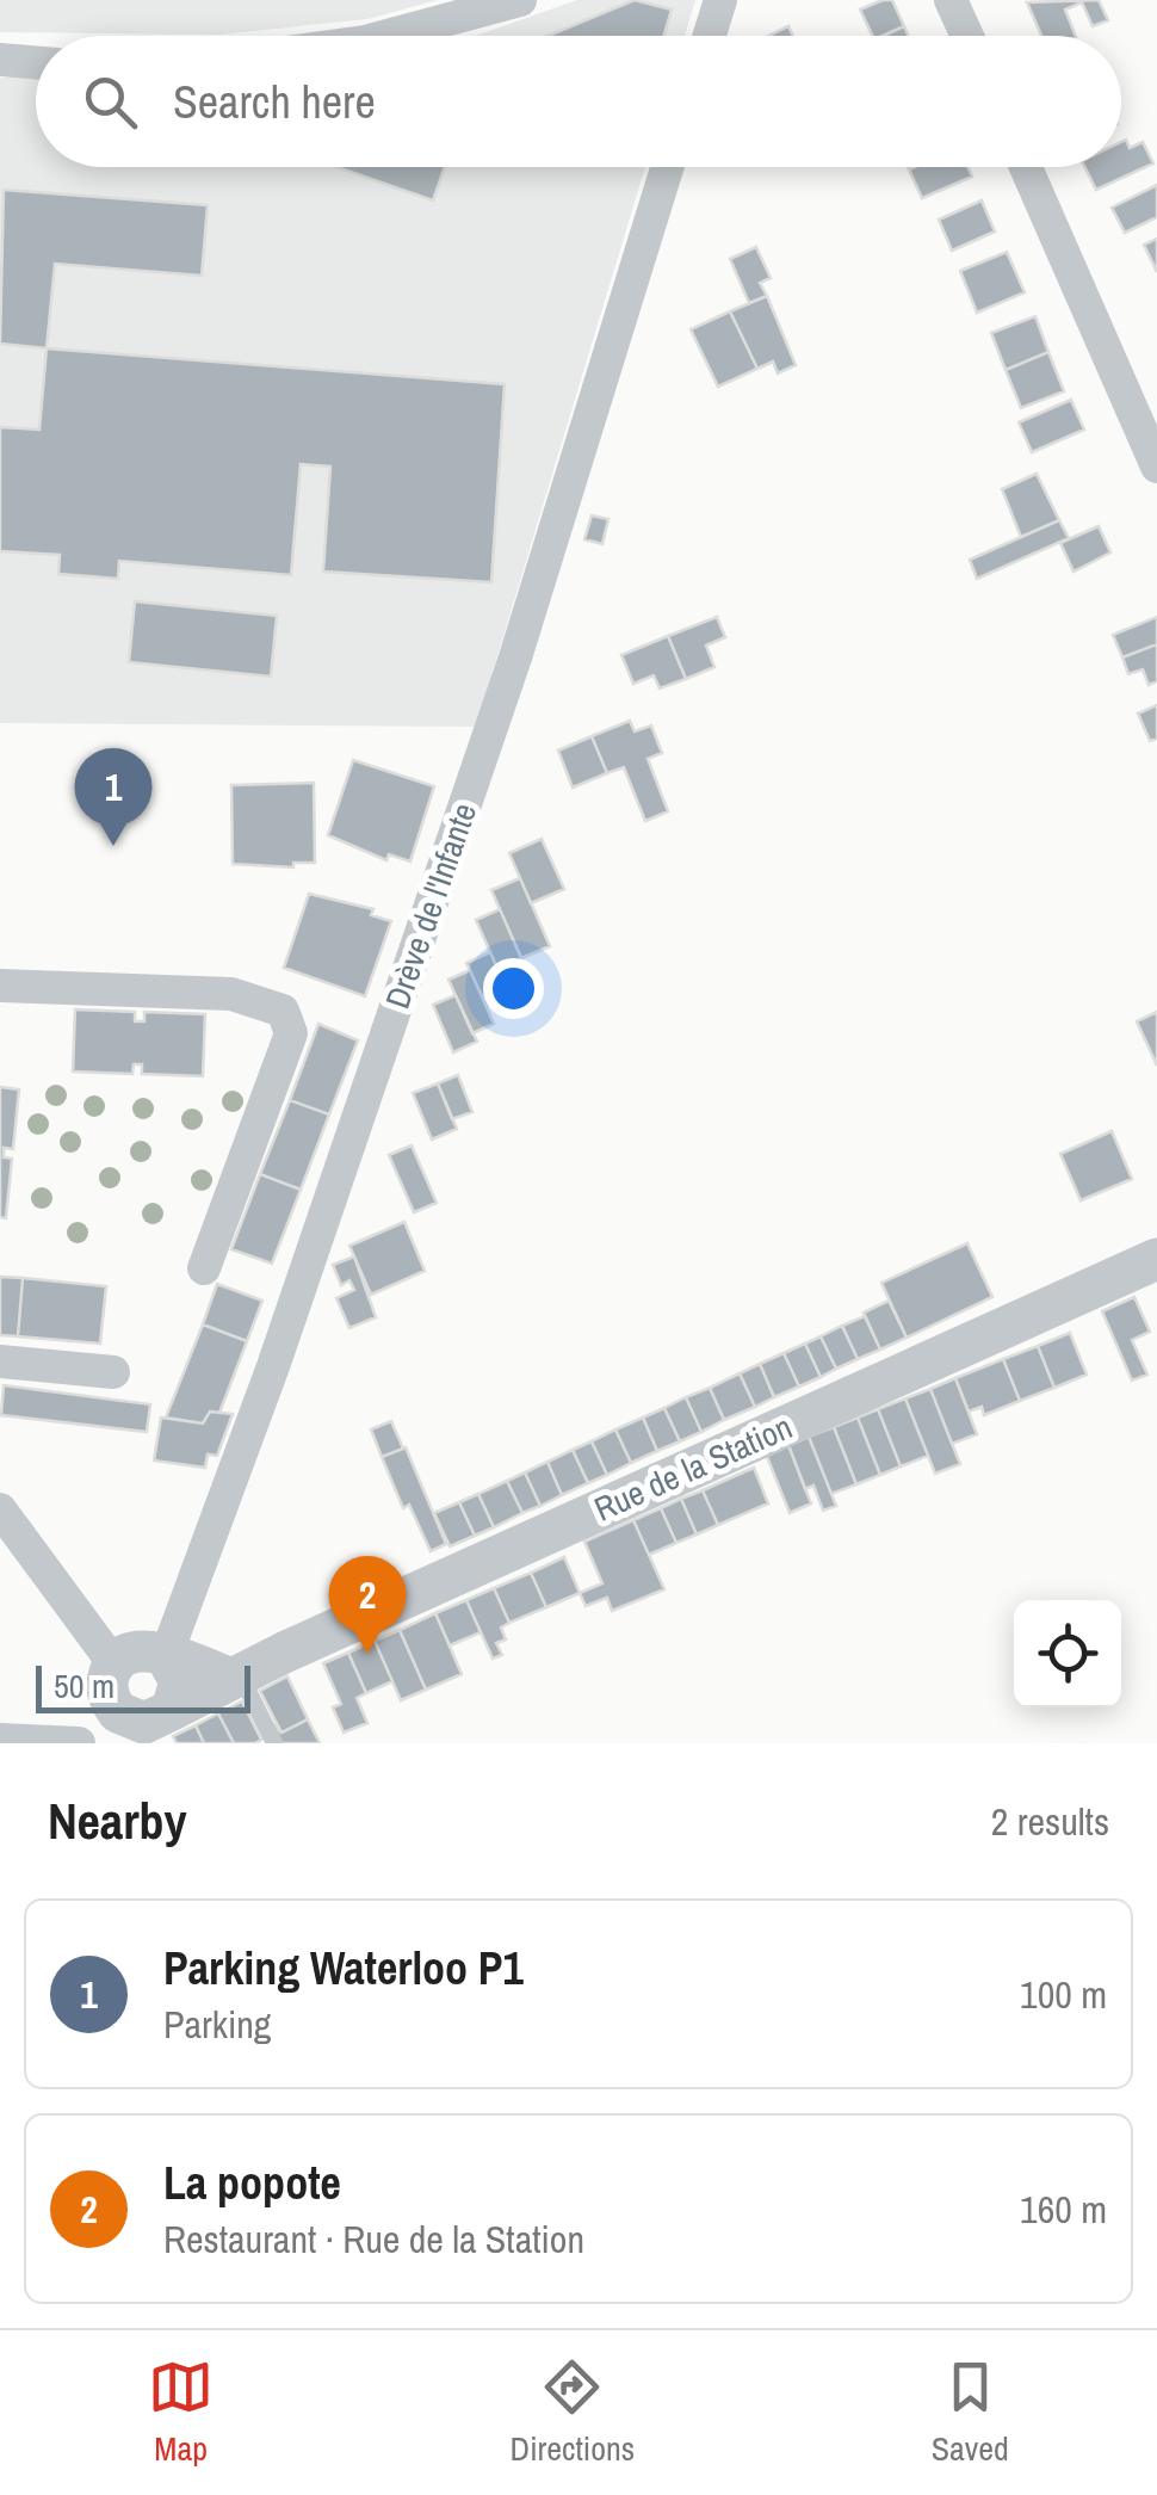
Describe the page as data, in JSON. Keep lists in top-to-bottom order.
{
  "streets": {
    "street": ["Drève de l'Infante", "Rue de la Station"]
  },
  "crossings": [
    ["Drève de l'Infante", "Rue de la Station"]
  ],
  "scale_bar": "50 m",
  "page": {
    "search": "Search here",
    "pins": ["1", "2"],
    "scale": "50 m",
    "heading": ["Nearby", "2 results"],
    "list": [
      {
        "mark": "1",
        "name": "Parking Waterloo P1",
        "note": "Parking",
        "value": "100 m"
      },
      {
        "mark": "2",
        "name": "La popote",
        "note": "Restaurant · Rue de la Station",
        "value": "160 m"
      }
    ],
    "nav": ["Map", "Directions", "Saved"]
  }
}
